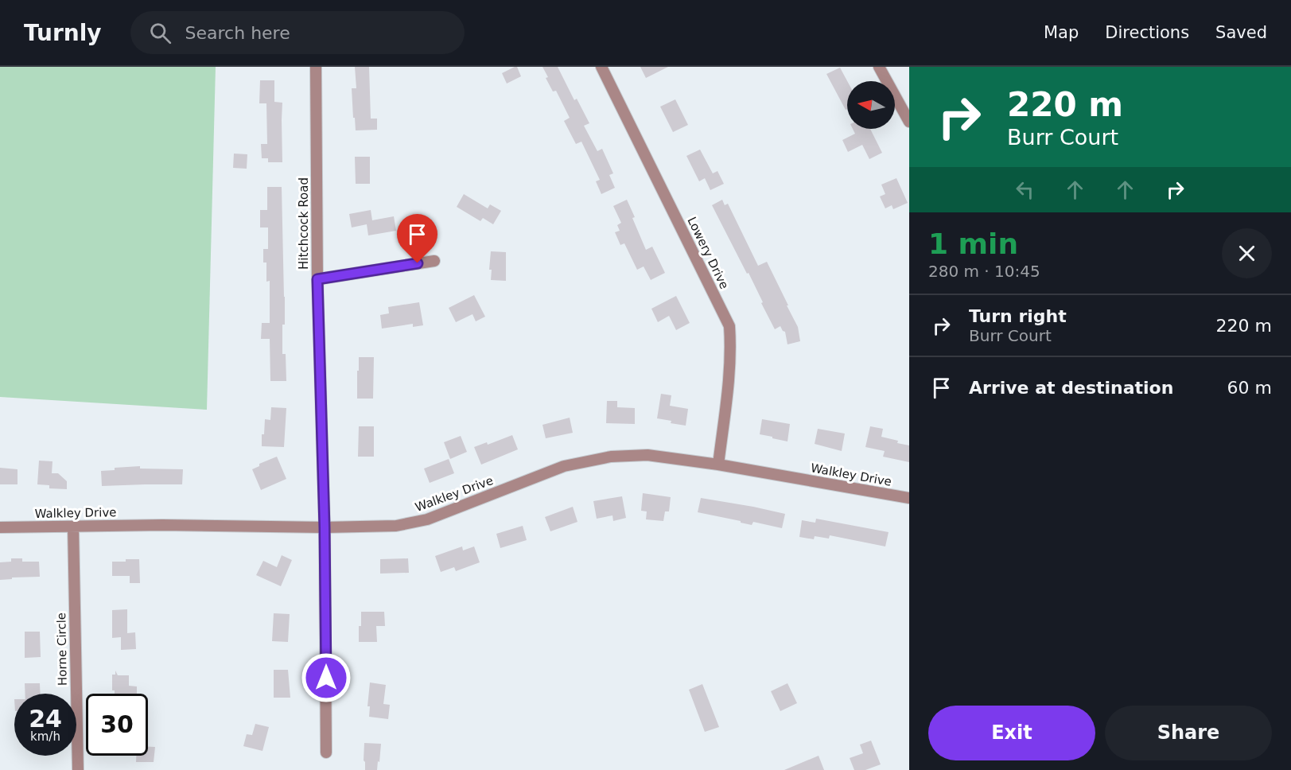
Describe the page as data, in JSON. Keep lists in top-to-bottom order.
{
  "streets": {
    "street": [
      "Hitchcock Road",
      "Lowery Drive",
      "Walkley Drive",
      "Horne Circle"
    ]
  },
  "crossings": [
    ["Hitchcock Road", "Walkley Drive"],
    ["Lowery Drive", "Walkley Drive"],
    ["Walkley Drive", "Horne Circle"]
  ],
  "north": "left",
  "page": {
    "header": "Turnly",
    "search": "Search here",
    "nav": ["Map", "Directions", "Saved"],
    "turn": ["220 m", "Burr Court"],
    "heading": ["1 min", "280 m · 10:45"],
    "list": [
      {
        "name": "Turn right",
        "note": "Burr Court",
        "value": "220 m"
      },
      {
        "name": "Arrive at destination",
        "value": "60 m"
      }
    ],
    "speed": "24 km/h",
    "limit": "30",
    "buttons": ["Exit", "Share"]
  }
}
